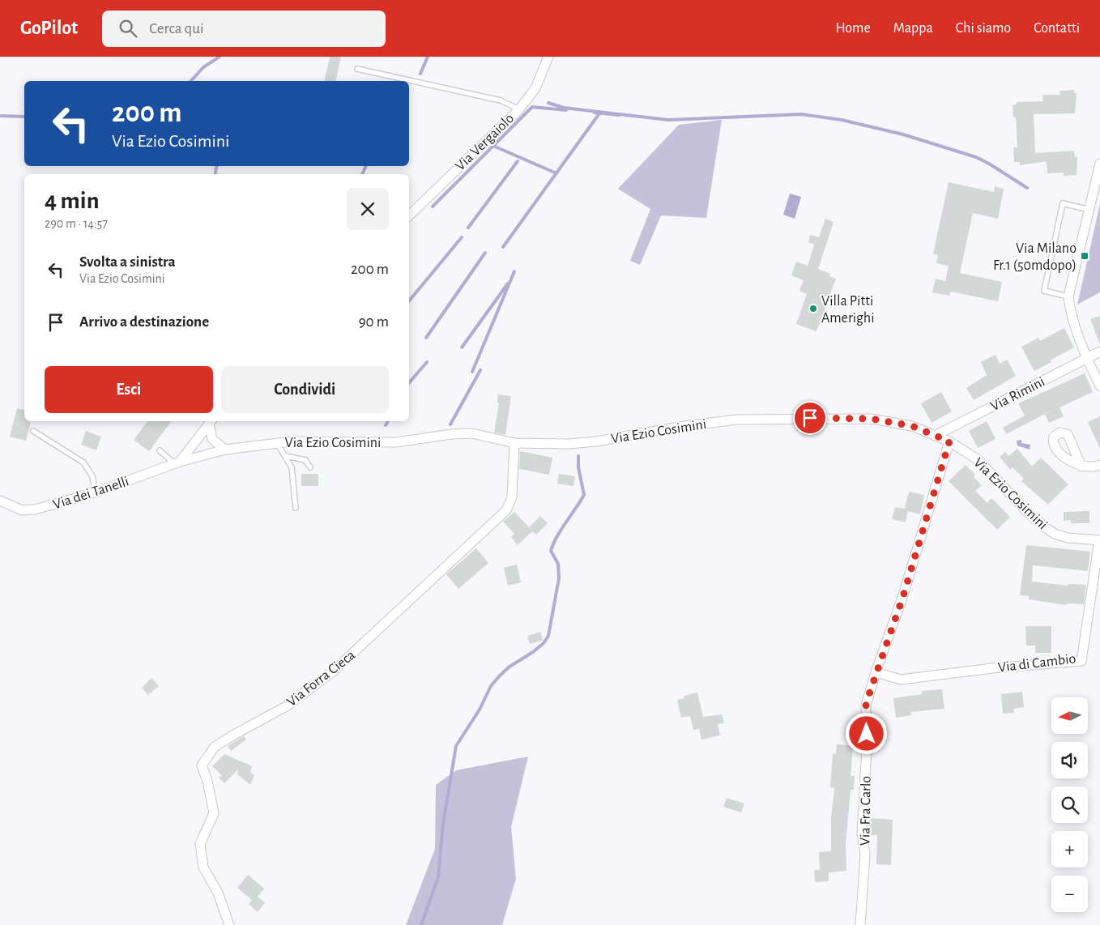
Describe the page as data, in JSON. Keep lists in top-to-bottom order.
{
  "streets": {
    "street": [
      "Via Vergaiolo",
      "Via Rimini",
      "Via Ezio Cosimini",
      "Via dei Tanelli",
      "Via di Cambio",
      "Via Forra Cieca",
      "Via Fra Carlo"
    ]
  },
  "crossings": [
    ["Via Rimini", "Via Ezio Cosimini"],
    ["Via Ezio Cosimini", "Via dei Tanelli"],
    ["Via Ezio Cosimini", "Via di Cambio"],
    ["Via Ezio Cosimini", "Via Forra Cieca"],
    ["Via Ezio Cosimini", "Via Fra Carlo"],
    ["Via di Cambio", "Via Fra Carlo"]
  ],
  "places": {
    "transit": ["Via Milano Fr.1 (50mdopo)"],
    "other": ["Villa Pitti Amerighi"]
  },
  "north": "left",
  "page": {
    "header": "GoPilot",
    "search": "Cerca qui",
    "nav": [
      "Home",
      "Mappa",
      "Chi siamo",
      "Contatti"
    ],
    "turn": ["200 m", "Via Ezio Cosimini"],
    "heading": ["4 min", "290 m · 14:57"],
    "list": [
      {
        "name": "Svolta a sinistra",
        "note": "Via Ezio Cosimini",
        "value": "200 m"
      },
      {
        "name": "Arrivo a destinazione",
        "value": "90 m"
      }
    ],
    "buttons": ["Esci", "Condividi"],
    "map_buttons": ["+", "−"]
  }
}
